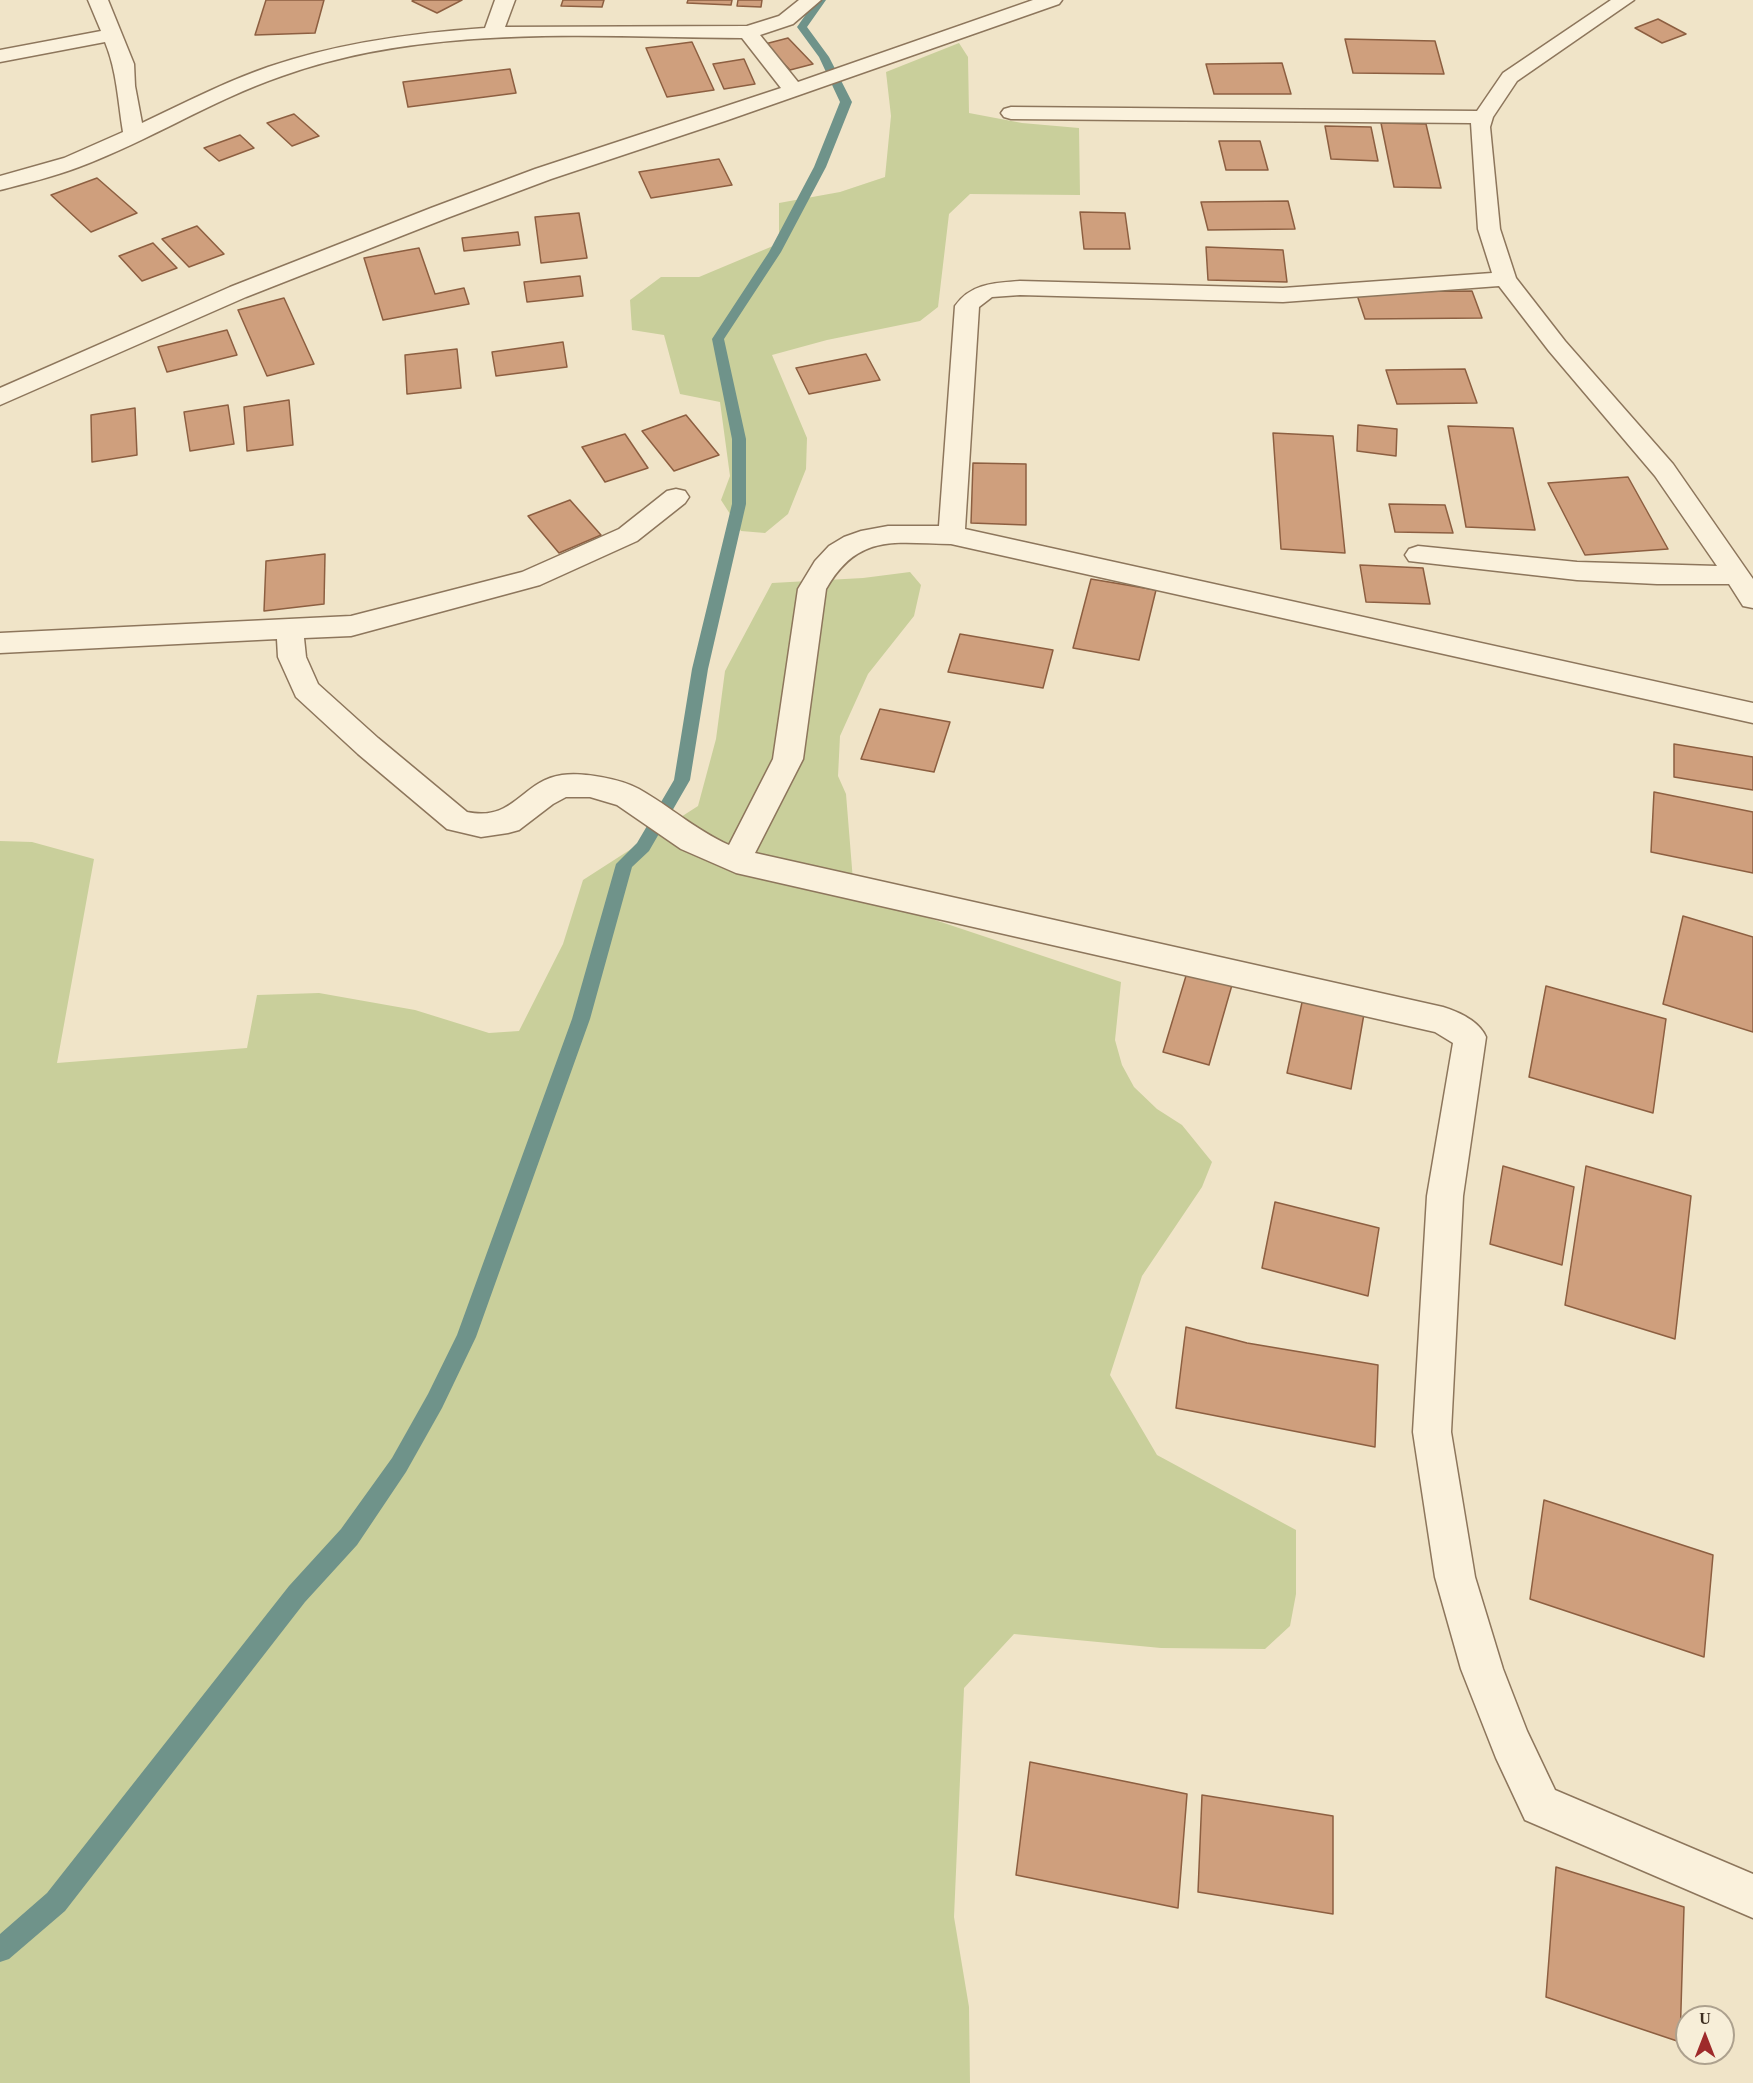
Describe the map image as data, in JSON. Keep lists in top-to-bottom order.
{
  "north": "top"
}
